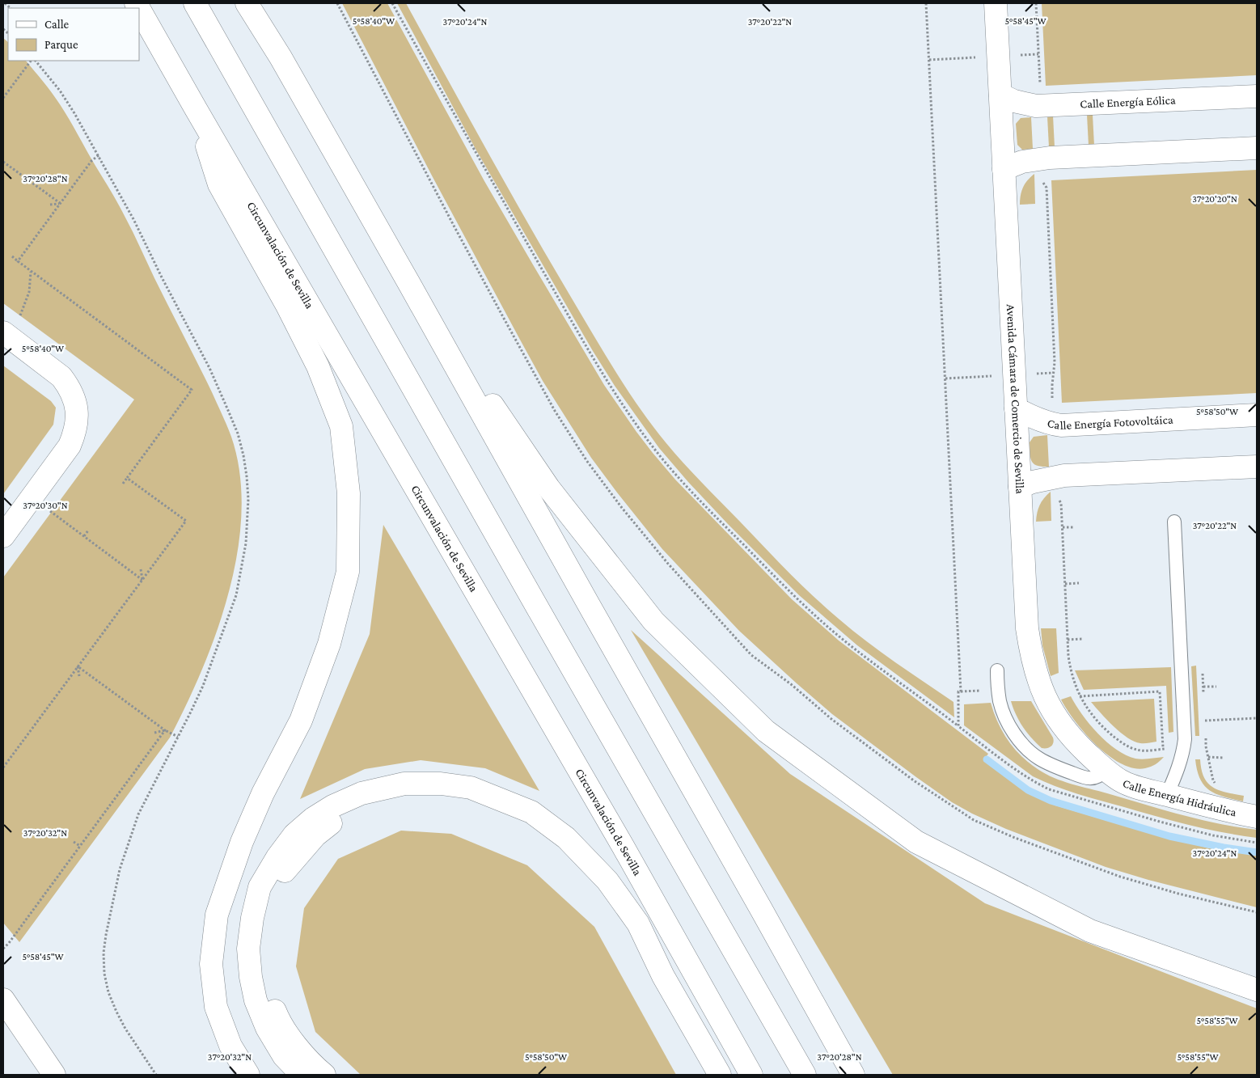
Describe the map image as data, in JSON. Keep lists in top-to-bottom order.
{
  "streets": {
    "main road": [
      "Calle Energía Eólica",
      "Circunvalación de Sevilla",
      "Avenida Cámara de Comercio de Sevilla",
      "Calle Energía Fotovoltáica",
      "Calle Energía Hidráulica"
    ]
  },
  "crossings": [
    ["Calle Energía Eólica", "Avenida Cámara de Comercio de Sevilla"],
    ["Avenida Cámara de Comercio de Sevilla", "Calle Energía Fotovoltáica"],
    ["Avenida Cámara de Comercio de Sevilla", "Calle Energía Hidráulica"]
  ],
  "legend": ["Calle", "Parque"],
  "coordinates": [
    "5°58'40\"W",
    "5°58'45\"W",
    "37°20'22\"N",
    "37°20'24\"N",
    "37°20'28\"N",
    "37°20'20\"N",
    "5°58'50\"W",
    "37°20'30\"N",
    "37°20'32\"N",
    "5°58'55\"W"
  ]
}
